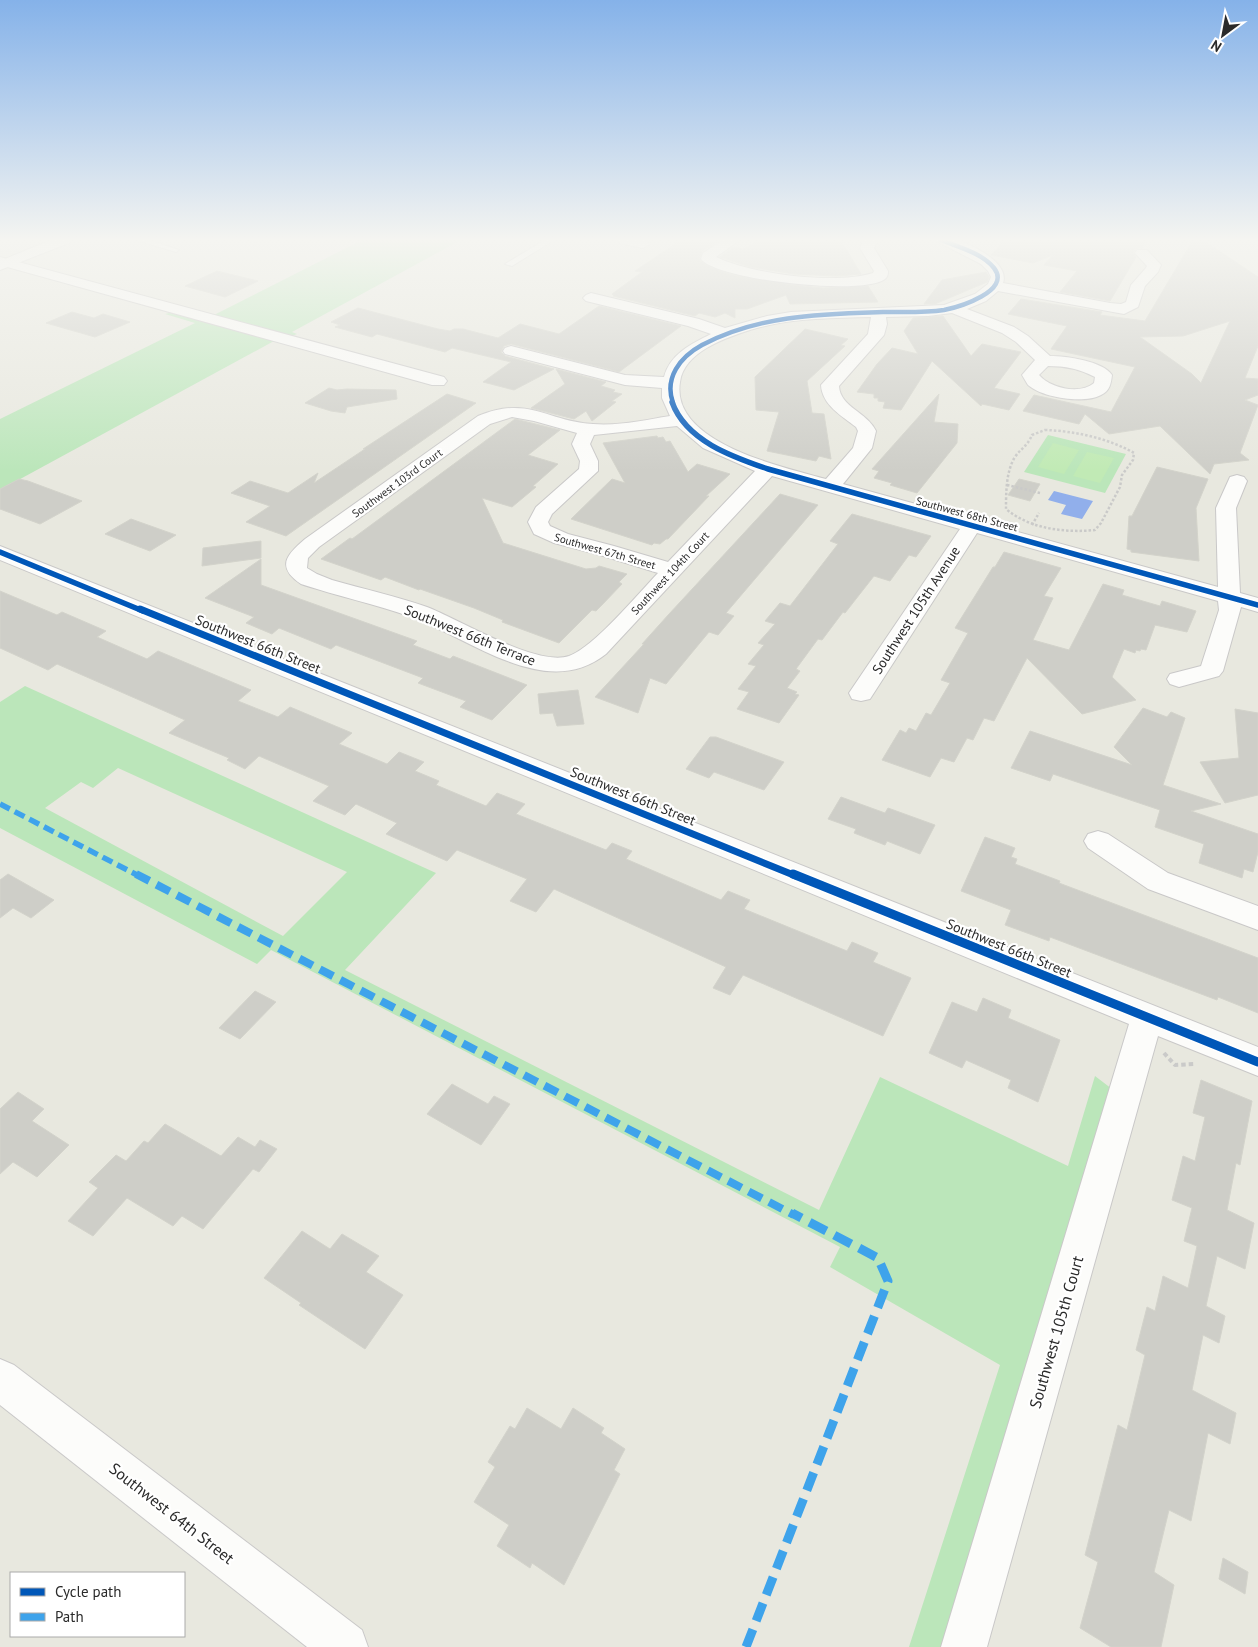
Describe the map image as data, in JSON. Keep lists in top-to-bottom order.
{
  "streets": {
    "street": [
      "Southwest 103rd Court",
      "Southwest 68th Street",
      "Southwest 67th Street",
      "Southwest 104th Court",
      "Southwest 105th Avenue",
      "Southwest 66th Terrace",
      "Southwest 66th Street",
      "Southwest 105th Court",
      "Southwest 64th Street"
    ]
  },
  "crossings": [
    ["Southwest 103rd Court", "Southwest 67th Street"],
    ["Southwest 103rd Court", "Southwest 66th Terrace"],
    ["Southwest 68th Street", "Southwest 104th Court"],
    ["Southwest 68th Street", "Southwest 105th Avenue"],
    ["Southwest 67th Street", "Southwest 104th Court"],
    ["Southwest 104th Court", "Southwest 66th Terrace"],
    ["Southwest 66th Street", "Southwest 105th Court"]
  ],
  "legend": ["Cycle path", "Path"],
  "north": "bottom left"
}
